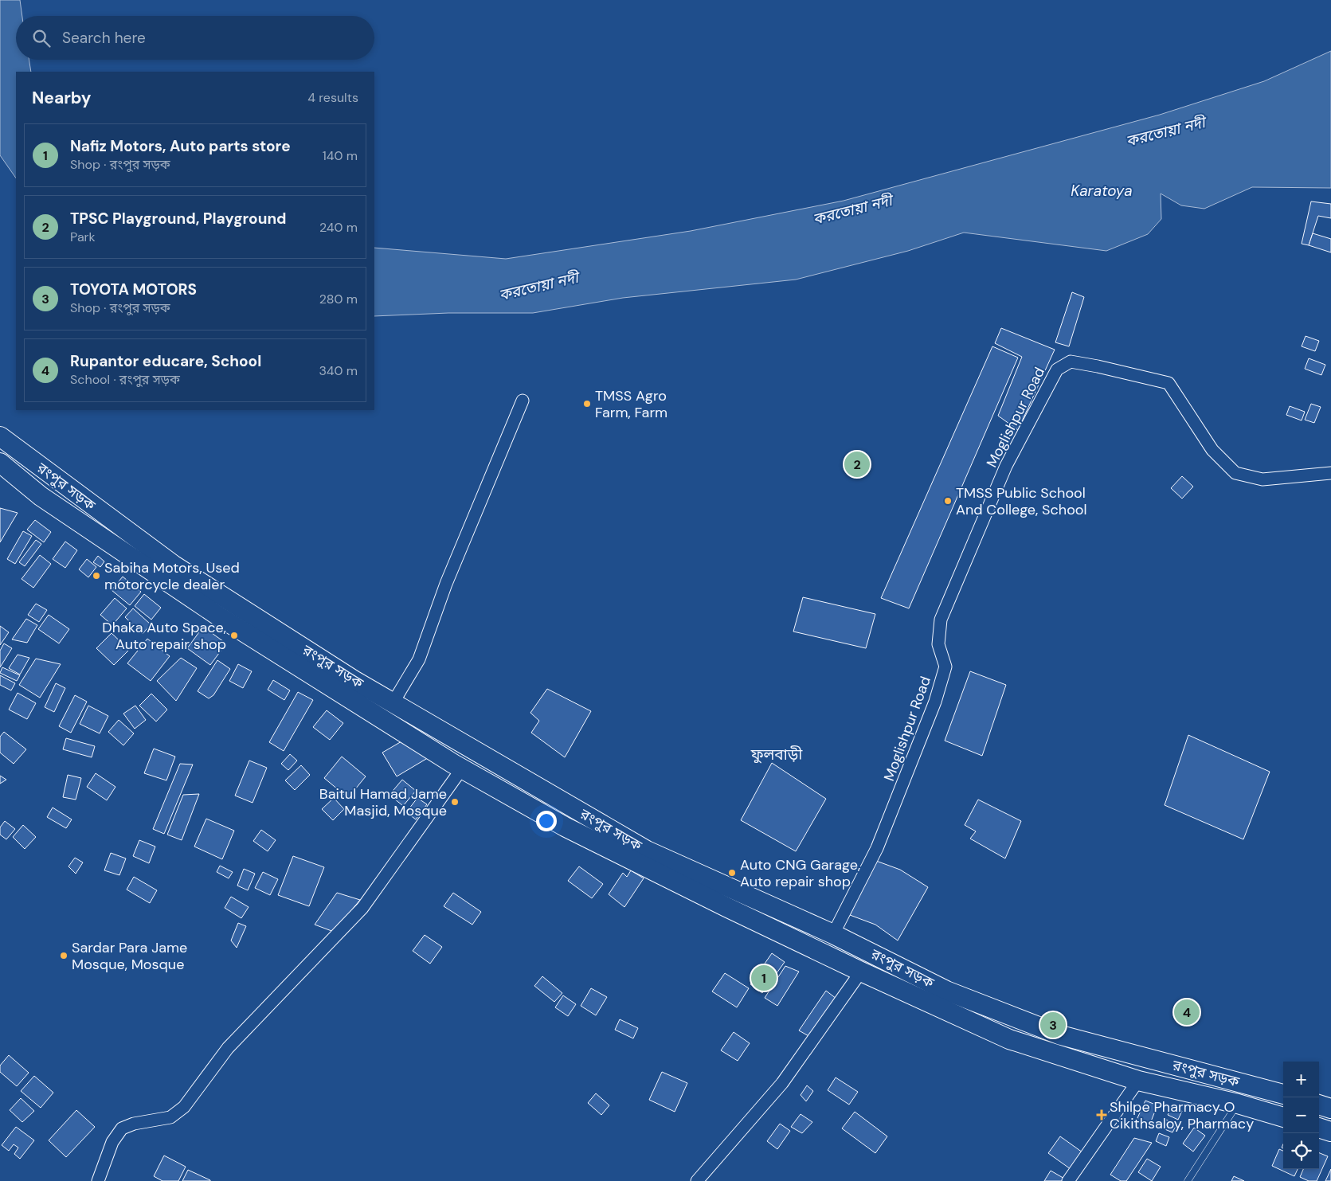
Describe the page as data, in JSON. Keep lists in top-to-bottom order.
{
  "streets": {
    "highway": ["রংপুর সড়ক"],
    "street": ["Moglishpur Road"]
  },
  "crossings": [
    ["Moglishpur Road", "রংপুর সড়ক"]
  ],
  "districts": ["ফুলবাড়ী"],
  "water": ["করতোয়া নদী", "Karatoya"],
  "places": {
    "other": [
      "TMSS Agro Farm, Farm",
      "TMSS Public School And College, School",
      "Sabiha Motors, Used motorcycle dealer",
      "Dhaka Auto Space, Auto repair shop",
      "Baitul Hamad Jame Masjid, Mosque",
      "Auto CNG Garage, Auto repair shop",
      "Sardar Para Jame Mosque, Mosque"
    ],
    "health": ["Shilpe Pharmacy O Cikithsaloy, Pharmacy"]
  },
  "page": {
    "search": "Search here",
    "heading": ["Nearby", "4 results"],
    "list": [
      {
        "mark": "1",
        "name": "Nafiz Motors, Auto parts store",
        "note": "Shop · রংপুর সড়ক",
        "value": "140 m"
      },
      {
        "mark": "2",
        "name": "TPSC Playground, Playground",
        "note": "Park",
        "value": "240 m"
      },
      {
        "mark": "3",
        "name": "TOYOTA MOTORS",
        "note": "Shop · রংপুর সড়ক",
        "value": "280 m"
      },
      {
        "mark": "4",
        "name": "Rupantor educare, School",
        "note": "School · রংপুর সড়ক",
        "value": "340 m"
      }
    ],
    "pins": [
      "2",
      "1",
      "4",
      "3"
    ],
    "map_buttons": ["+", "−"]
  }
}
